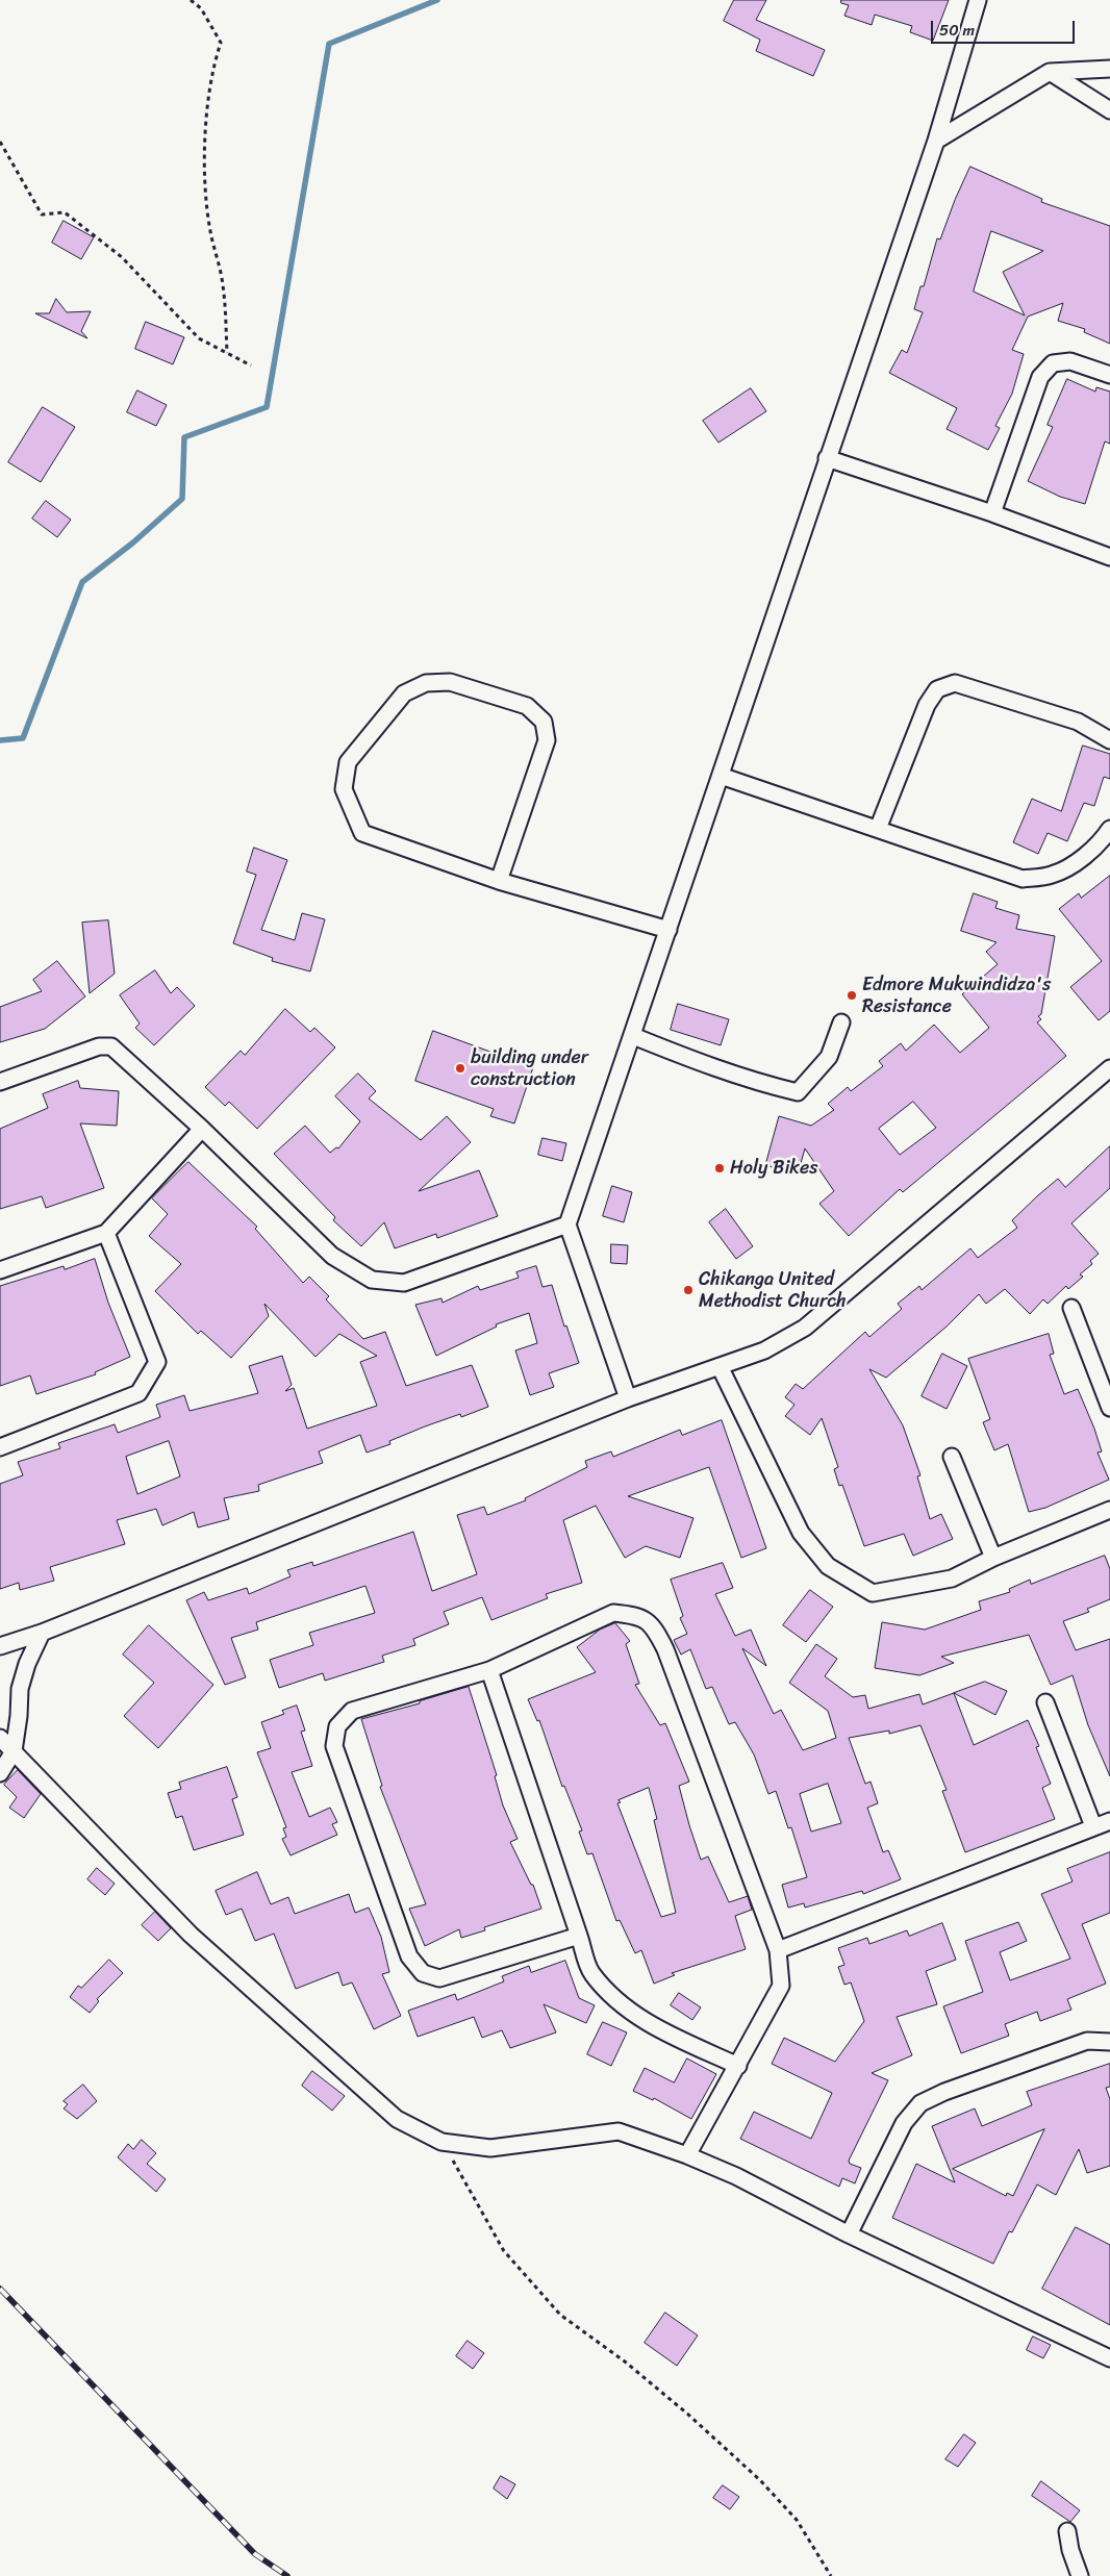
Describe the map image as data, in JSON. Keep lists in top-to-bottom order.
{
  "places": [
    "Edmore Mukwindidza's Resistance",
    "building under construction",
    "Holy Bikes",
    "Chikanga United Methodist Church"
  ],
  "scale_bar": "50 m"
}
